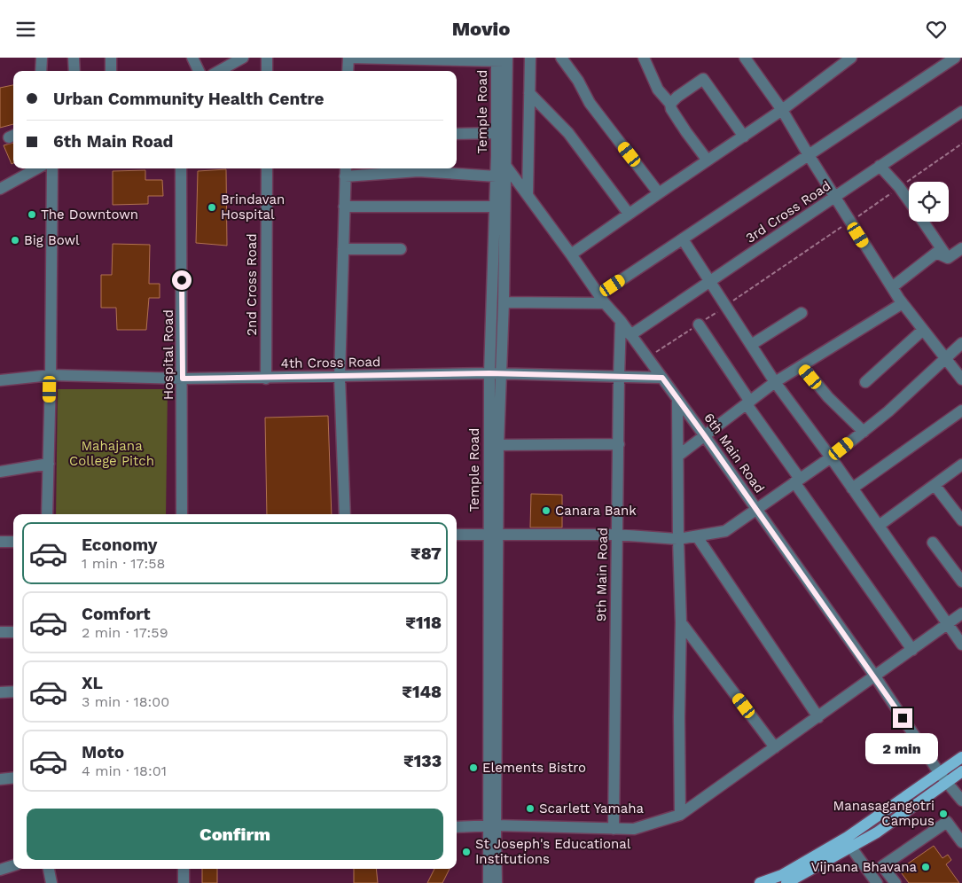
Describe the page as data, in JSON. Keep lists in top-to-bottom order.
{
  "streets": {
    "street": [
      "Temple Road",
      "3rd Cross Road",
      "2nd Cross Road",
      "Hospital Road",
      "4th Cross Road",
      "6th Main Road",
      "9th Main Road"
    ]
  },
  "crossings": [
    ["Temple Road", "4th Cross Road"],
    ["Temple Road", "6th Main Road"],
    ["3rd Cross Road", "6th Main Road"],
    ["2nd Cross Road", "4th Cross Road"],
    ["Hospital Road", "4th Cross Road"],
    ["4th Cross Road", "6th Main Road"],
    ["4th Cross Road", "9th Main Road"],
    ["6th Main Road", "9th Main Road"]
  ],
  "parks": ["Mahajana College Pitch"],
  "places": [
    "Brindavan Hospital",
    "The Downtown",
    "Big Bowl",
    "Canara Bank",
    "Elements Bistro",
    "Scarlett Yamaha",
    "Manasagangotri Campus",
    "St Joseph's Educational Institutions",
    "Vijnana Bhavana"
  ],
  "page": {
    "header": "Movio",
    "banner": ["Urban Community Health Centre", "6th Main Road"],
    "list": [
      {
        "name": "Economy",
        "note": "1 min · 17:58",
        "value": "₹87"
      },
      {
        "name": "Comfort",
        "note": "2 min · 17:59",
        "value": "₹118"
      },
      {
        "name": "XL",
        "note": "3 min · 18:00",
        "value": "₹148"
      },
      {
        "name": "Moto",
        "note": "4 min · 18:01",
        "value": "₹133"
      }
    ],
    "bubble": "2 min",
    "buttons": "Confirm"
  }
}
